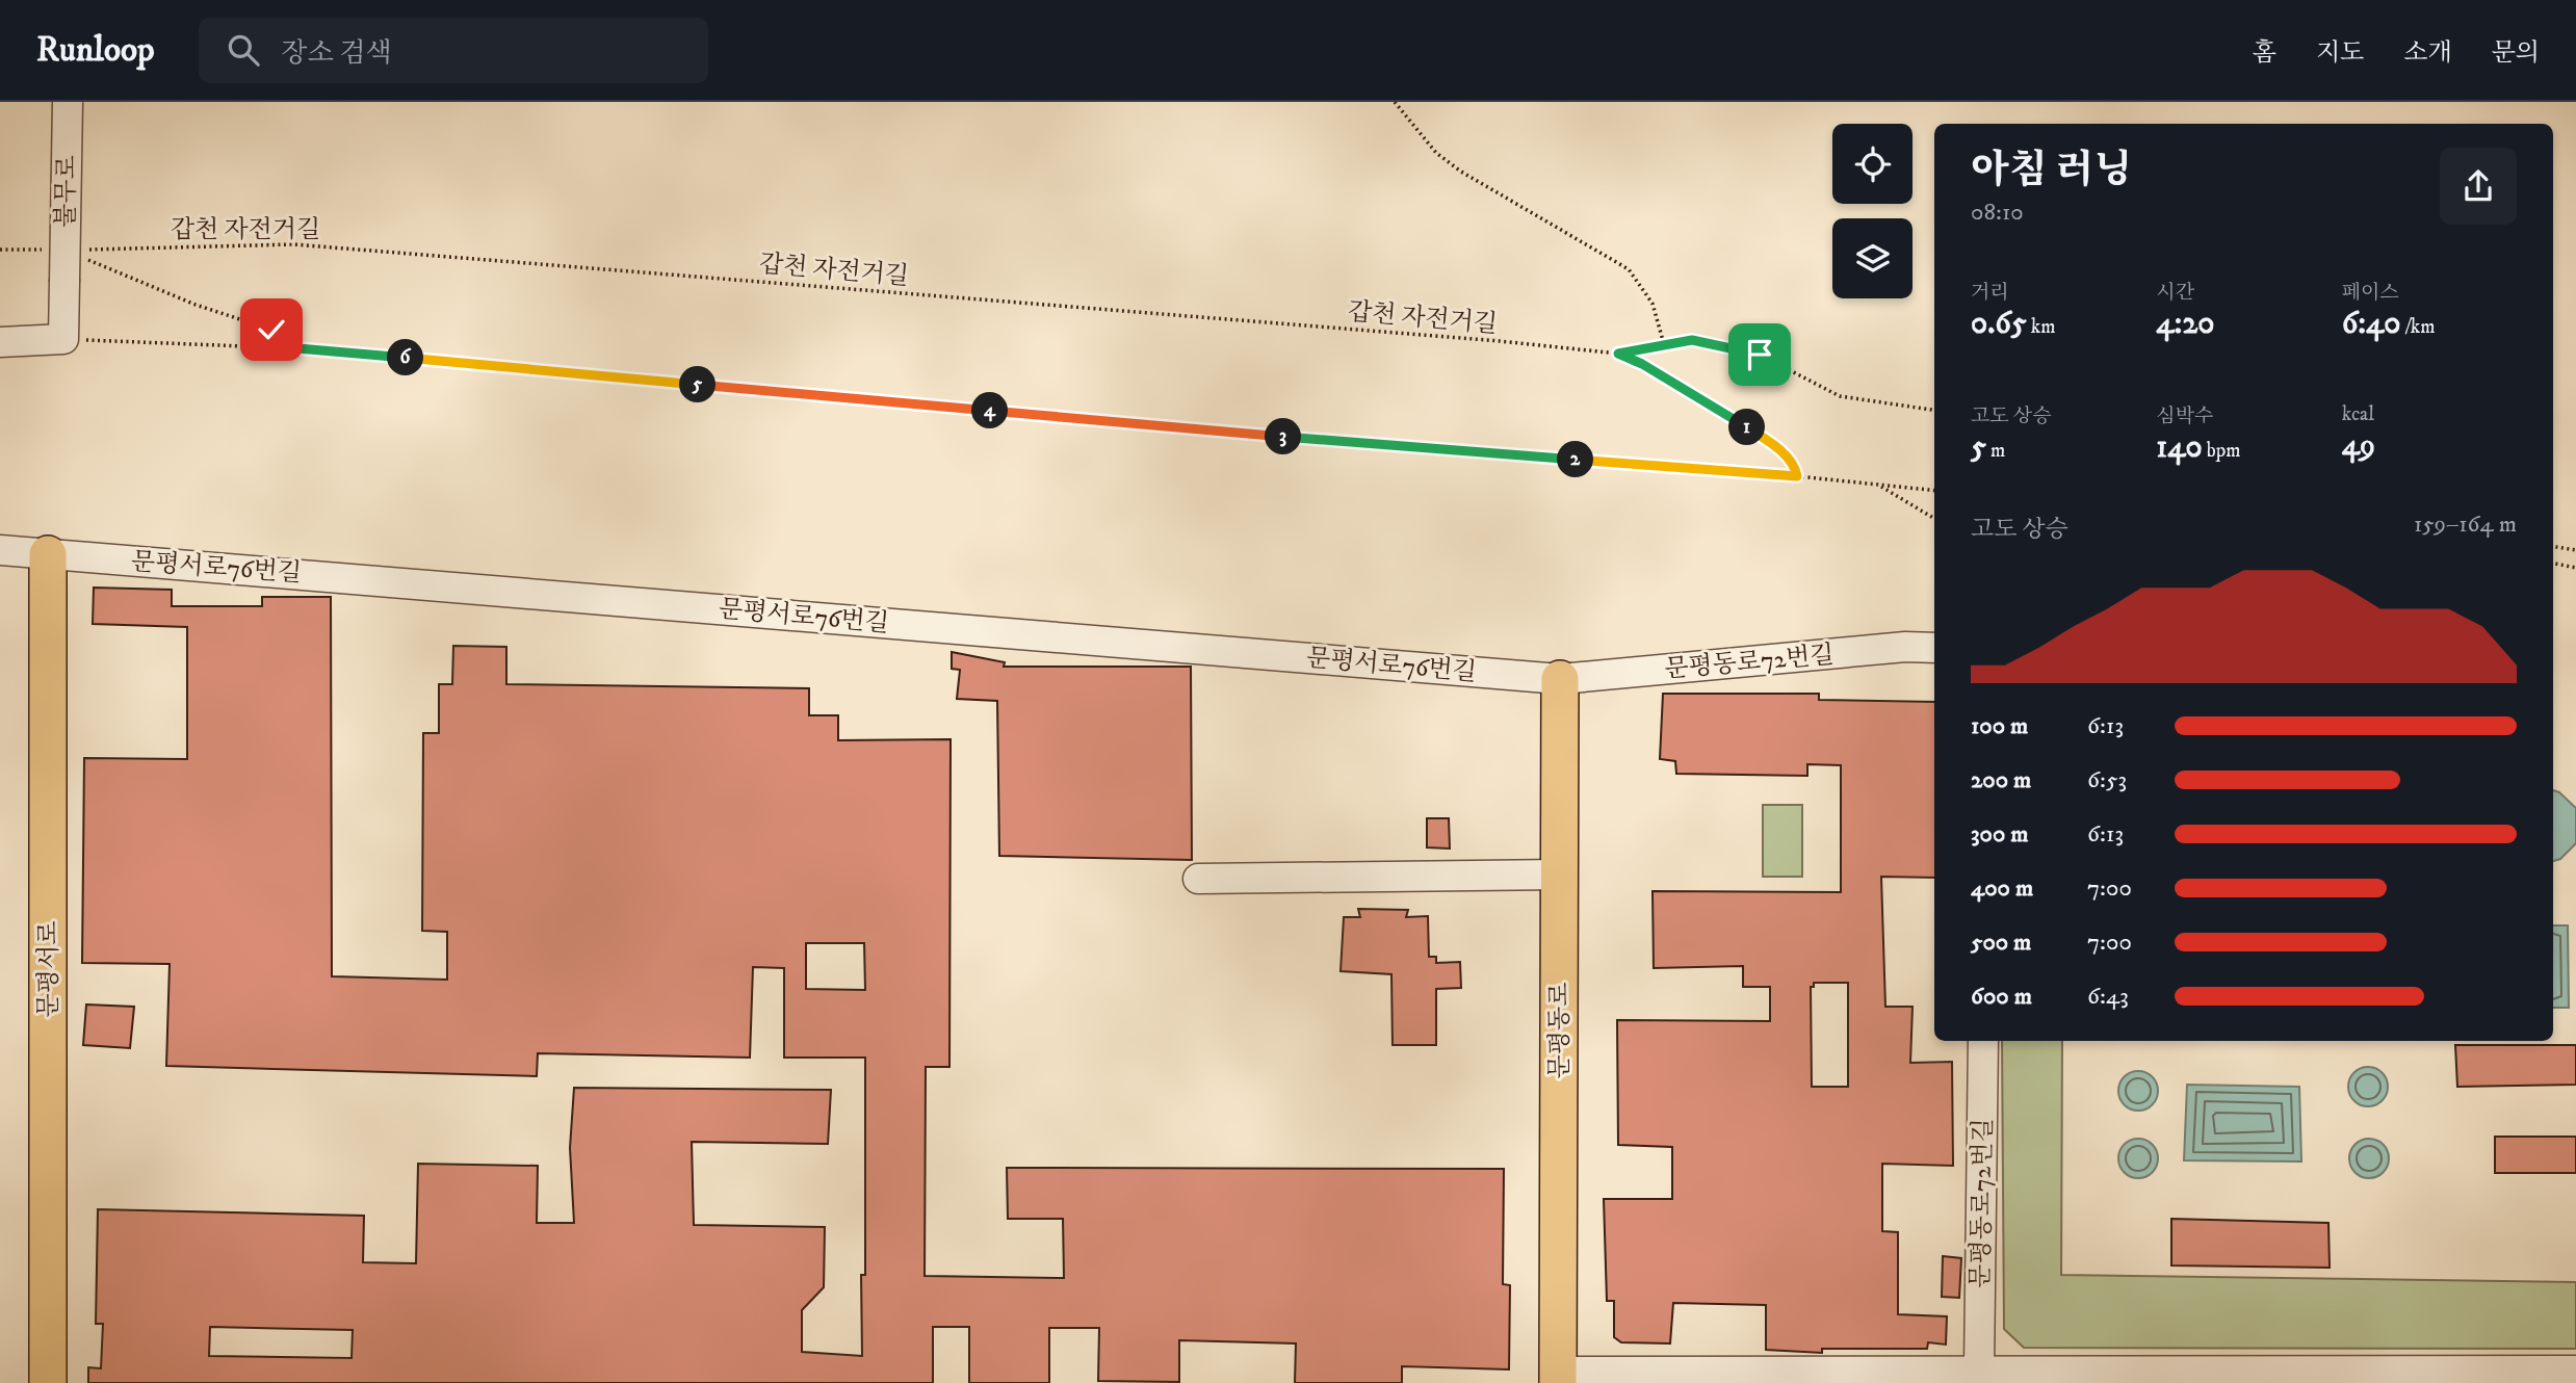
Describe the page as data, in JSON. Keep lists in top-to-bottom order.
{
  "streets": {
    "main road": ["문평서로", "문평동로"],
    "street": ["불무로", "문평서로76번길", "문평동로72번길"],
    "path": ["갑천 자전거길"]
  },
  "crossings": [
    ["문평서로76번길", "문평동로72번길"],
    ["문평서로76번길", "문평서로"],
    ["문평서로76번길", "문평동로"],
    ["문평동로72번길", "문평동로"]
  ],
  "page": {
    "header": "Runloop",
    "search": "장소 검색",
    "nav": [
      "홈",
      "지도",
      "소개",
      "문의"
    ],
    "heading": ["아침 러닝", "08:10"],
    "stats": [
      ["거리", "0.65 km"],
      ["시간", "4:20"],
      ["페이스", "6:40 /km"],
      ["고도 상승", "5 m"],
      ["심박수", "140 bpm"],
      ["kcal", "49"]
    ],
    "pins": [
      "6",
      "5",
      "4",
      "1",
      "3",
      "2"
    ],
    "chart": ["고도 상승", "159–164 m"],
    "list": [
      {
        "name": "100 m",
        "note": "6:13"
      },
      {
        "name": "200 m",
        "note": "6:53"
      },
      {
        "name": "300 m",
        "note": "6:13"
      },
      {
        "name": "400 m",
        "note": "7:00"
      },
      {
        "name": "500 m",
        "note": "7:00"
      },
      {
        "name": "600 m",
        "note": "6:43"
      }
    ]
  }
}
